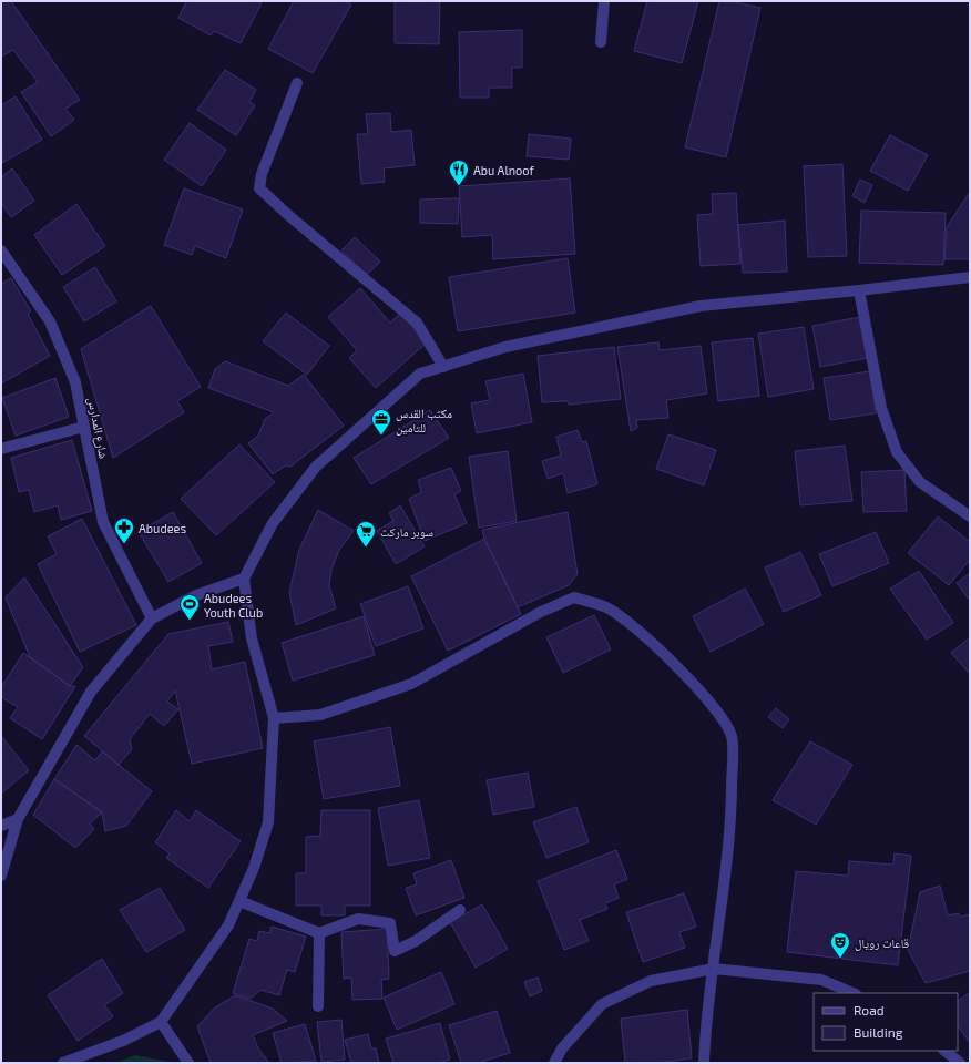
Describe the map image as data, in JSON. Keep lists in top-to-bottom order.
{
  "streets": {
    "street": ["شارع المدارس"]
  },
  "places": {
    "restaurant": ["Abu Alnoof"],
    "office": ["مكتب القدس للتامين"],
    "pharmacy": ["Abudees"],
    "supermarket": ["سوبر ماركت"],
    "sports": ["Abudees Youth Club"],
    "theatre": ["قاعات رويال"]
  },
  "legend": ["Road", "Building"]
}
